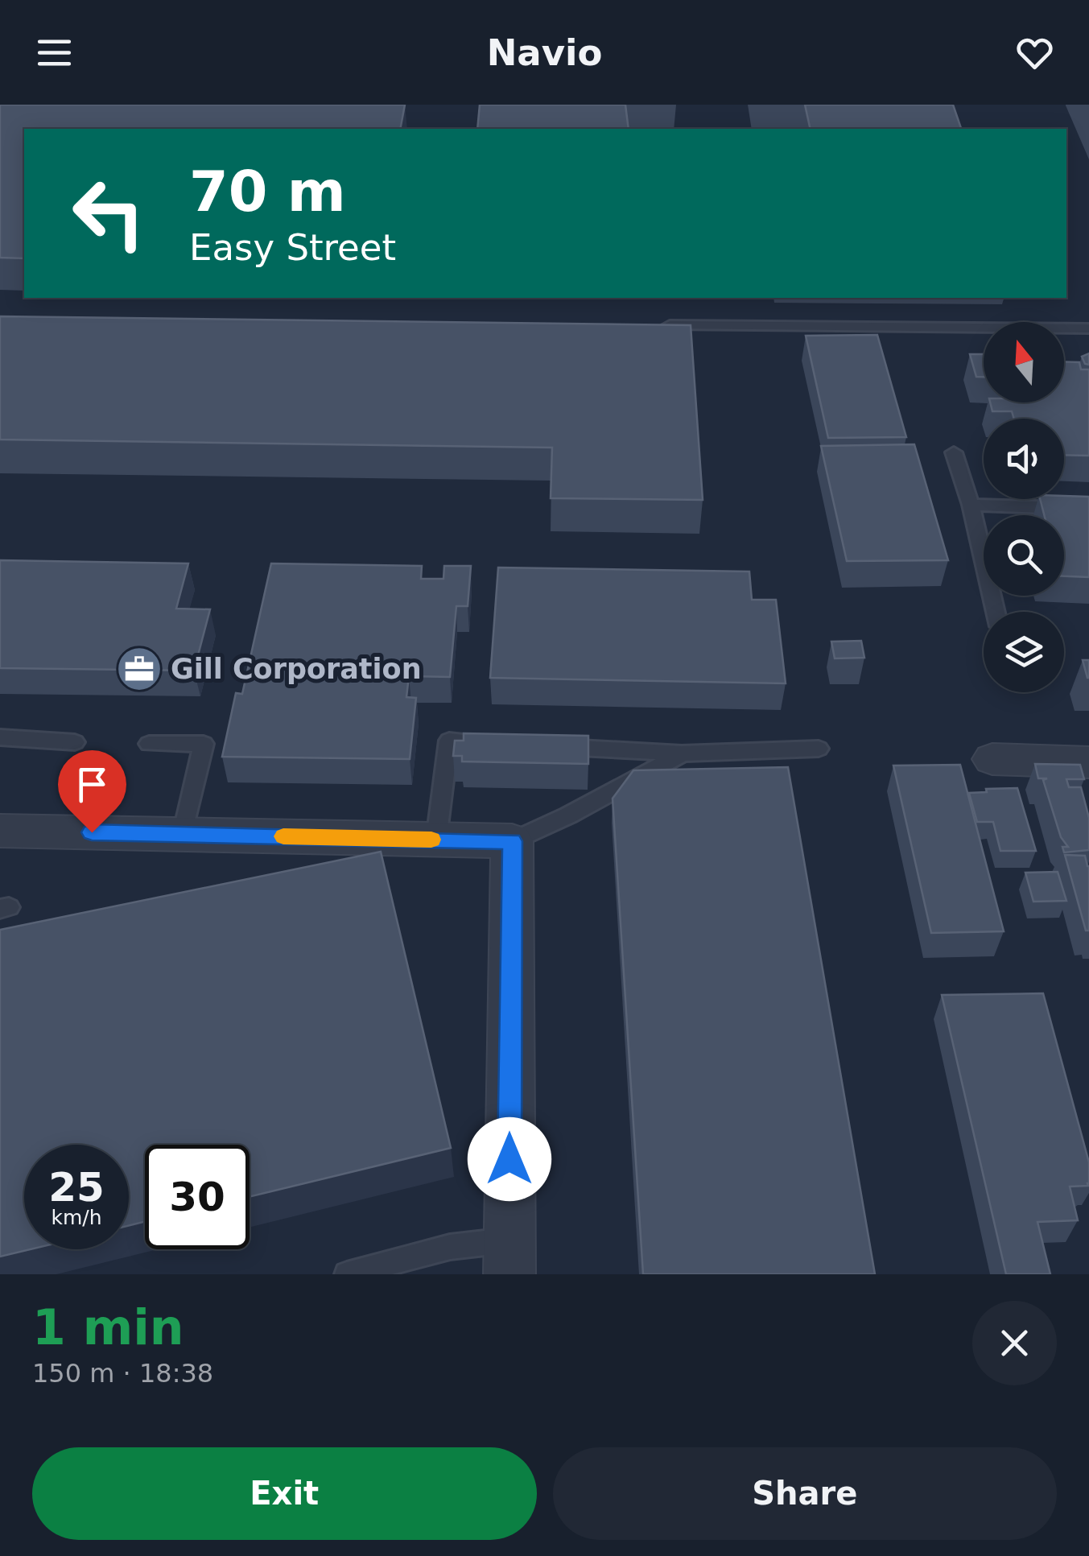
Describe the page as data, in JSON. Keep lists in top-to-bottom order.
{
  "places": {
    "office": ["Gill Corporation"]
  },
  "north": "top",
  "page": {
    "header": "Navio",
    "turn": ["70 m", "Easy Street"],
    "speed": "25 km/h",
    "limit": "30",
    "heading": ["1 min", "150 m · 18:38"],
    "buttons": ["Exit", "Share"]
  }
}
